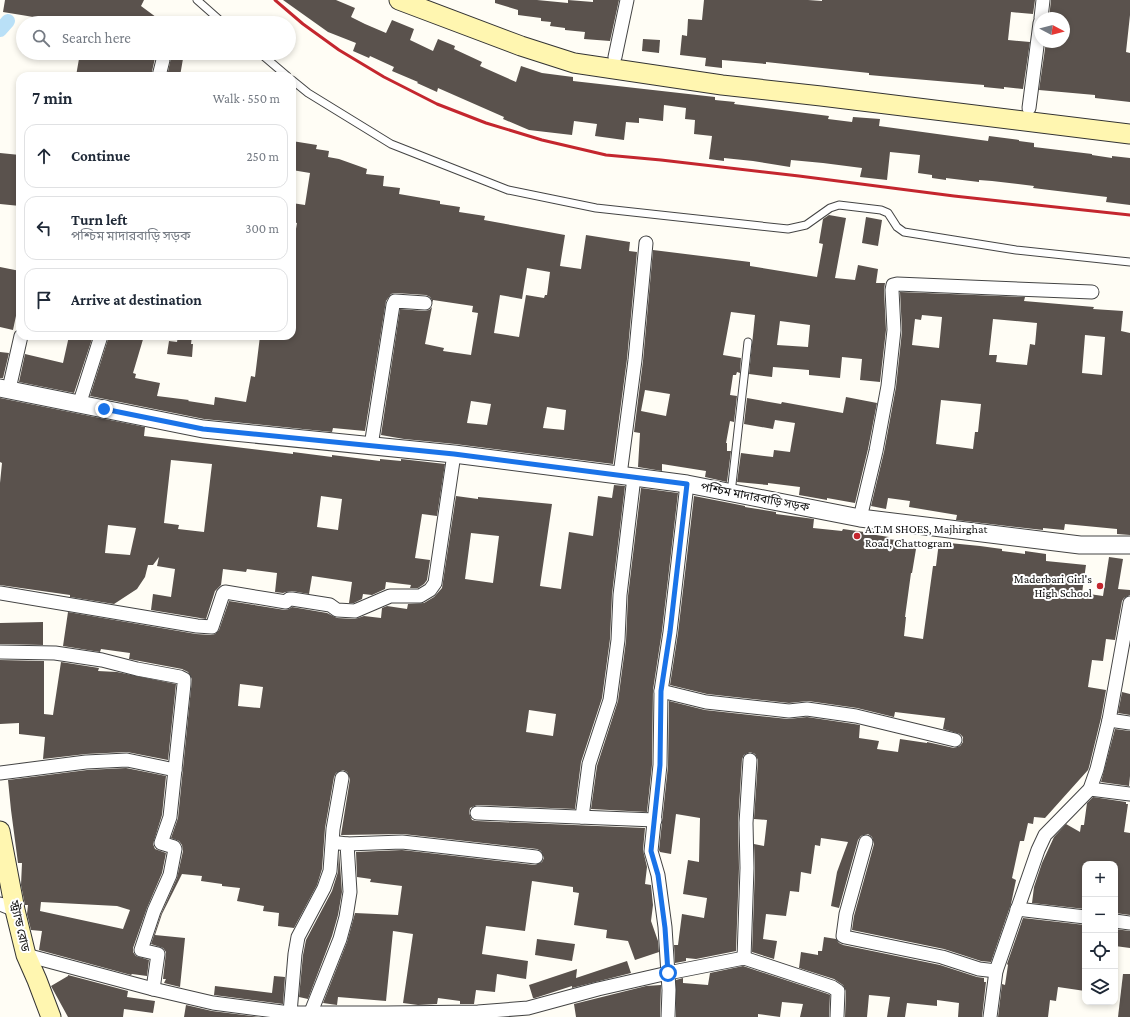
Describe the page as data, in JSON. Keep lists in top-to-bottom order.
{
  "streets": {
    "main road": ["স্ট্র্যান্ড রোড"],
    "street": ["পশ্চিম মাদারবাড়ি সড়ক"]
  },
  "places": ["A.T.M SHOES, Majhirghat Road, Chattogram", "Maderbari Girl's High School"],
  "north": "right",
  "page": {
    "search": "Search here",
    "heading": ["7 min", "Walk · 550 m"],
    "list": [
      ["Continue", "250 m"],
      ["Turn left", "পশ্চিম মাদারবাড়ি সড়ক", "300 m"],
      "Arrive at destination"
    ],
    "map_buttons": ["+", "−"]
  }
}
